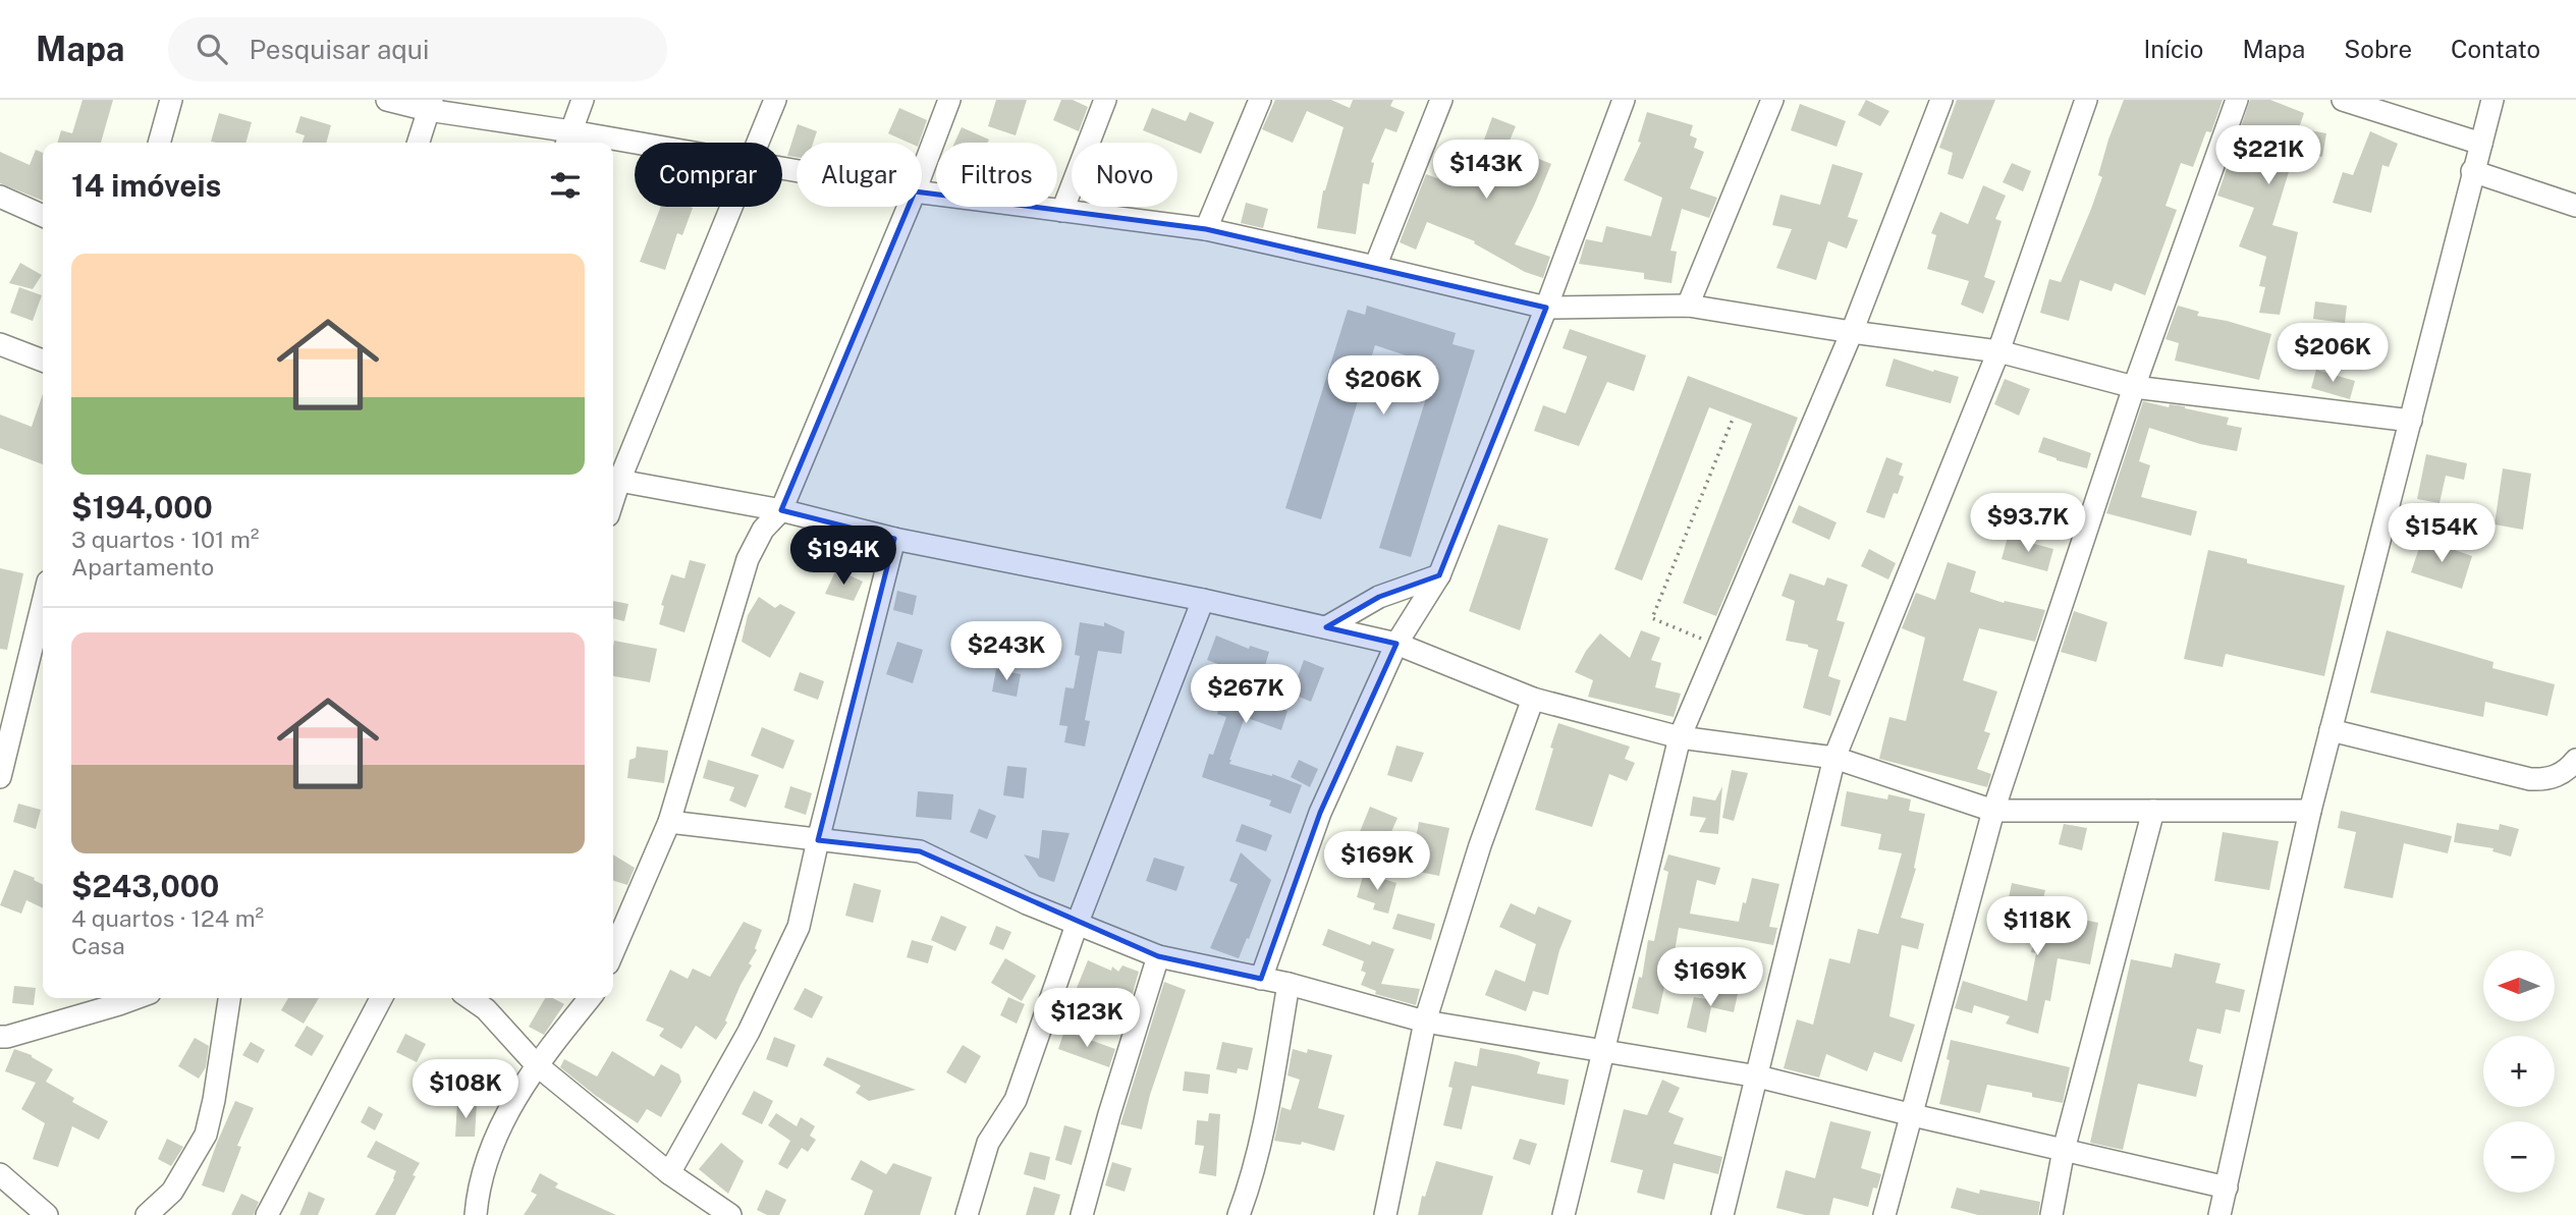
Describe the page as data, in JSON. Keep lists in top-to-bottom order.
{
  "north": "left",
  "page": {
    "header": "Mapa",
    "search": "Pesquisar aqui",
    "nav": [
      "Início",
      "Mapa",
      "Sobre",
      "Contato"
    ],
    "price": [
      "$221K",
      "$143K",
      "$206K",
      "$206K",
      "$93.7K",
      "$154K",
      "$194K",
      "$243K",
      "$267K",
      "$169K",
      "$118K",
      "$169K",
      "$123K",
      "$108K"
    ],
    "chip": [
      "Comprar",
      "Alugar",
      "Filtros",
      "Novo"
    ],
    "heading": "14 imóveis",
    "list": [
      {
        "name": "$194,000",
        "note": "3 quartos · 101 m² · Apartamento"
      },
      {
        "name": "$243,000",
        "note": "4 quartos · 124 m² · Casa"
      }
    ],
    "map_buttons": ["+", "−"]
  }
}
